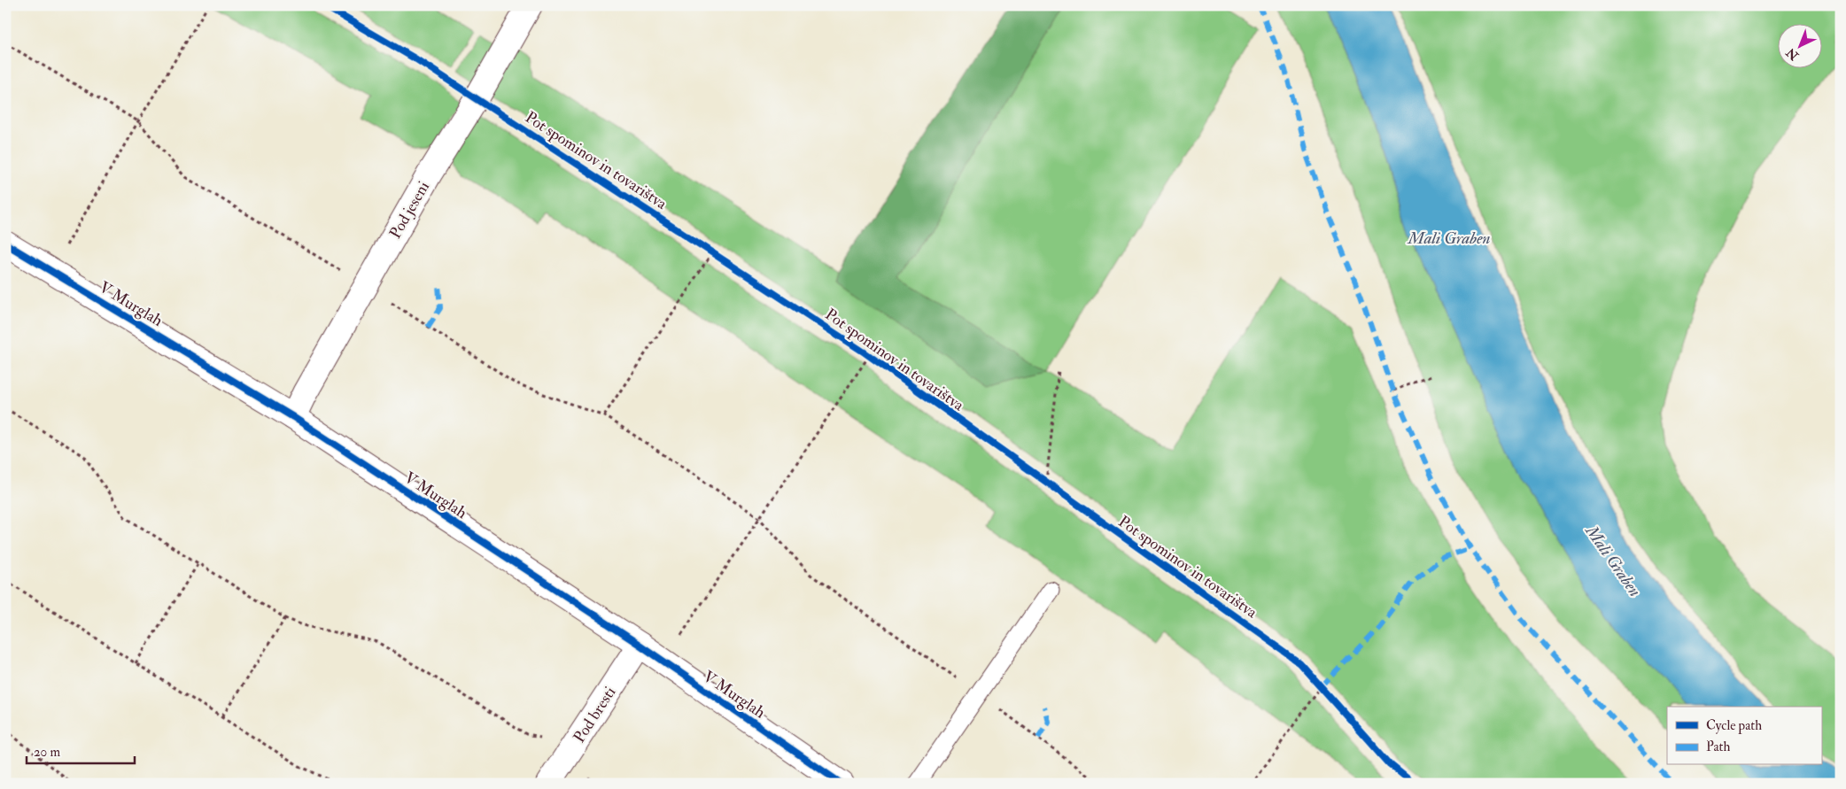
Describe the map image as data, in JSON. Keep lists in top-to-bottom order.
{
  "streets": {
    "street": ["Pod jeseni", "V Murglah", "Pod bresti"],
    "cycle path": ["Pot spominov in tovarištva"]
  },
  "crossings": [
    ["Pot spominov in tovarištva", "Pod jeseni"],
    ["Pod jeseni", "V Murglah"],
    ["V Murglah", "Pod bresti"]
  ],
  "water": ["Mali Graben"],
  "legend": ["Cycle path", "Path"],
  "scale_bar": "20 m",
  "north": "bottom left"
}
